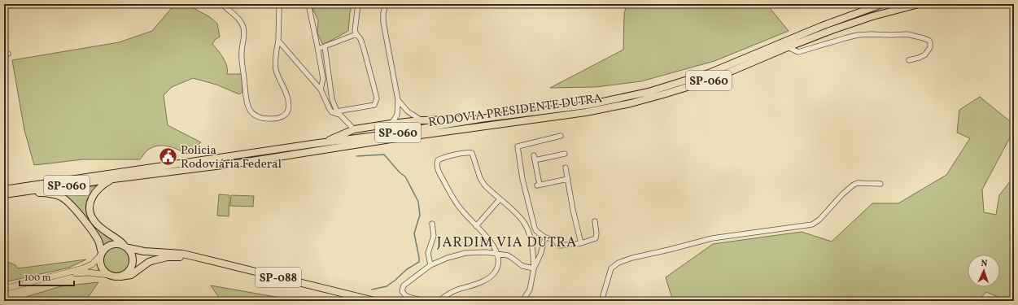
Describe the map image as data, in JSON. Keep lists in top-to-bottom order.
{
  "streets": {
    "highway": ["SP-060", "RODOVIA PRESIDENTE DUTRA", "SP-088"]
  },
  "districts": ["JARDIM VIA DUTRA"],
  "places": {
    "public building": ["Policia Rodoviária Federal"]
  },
  "scale_bar": "100 m",
  "north": "top"
}
